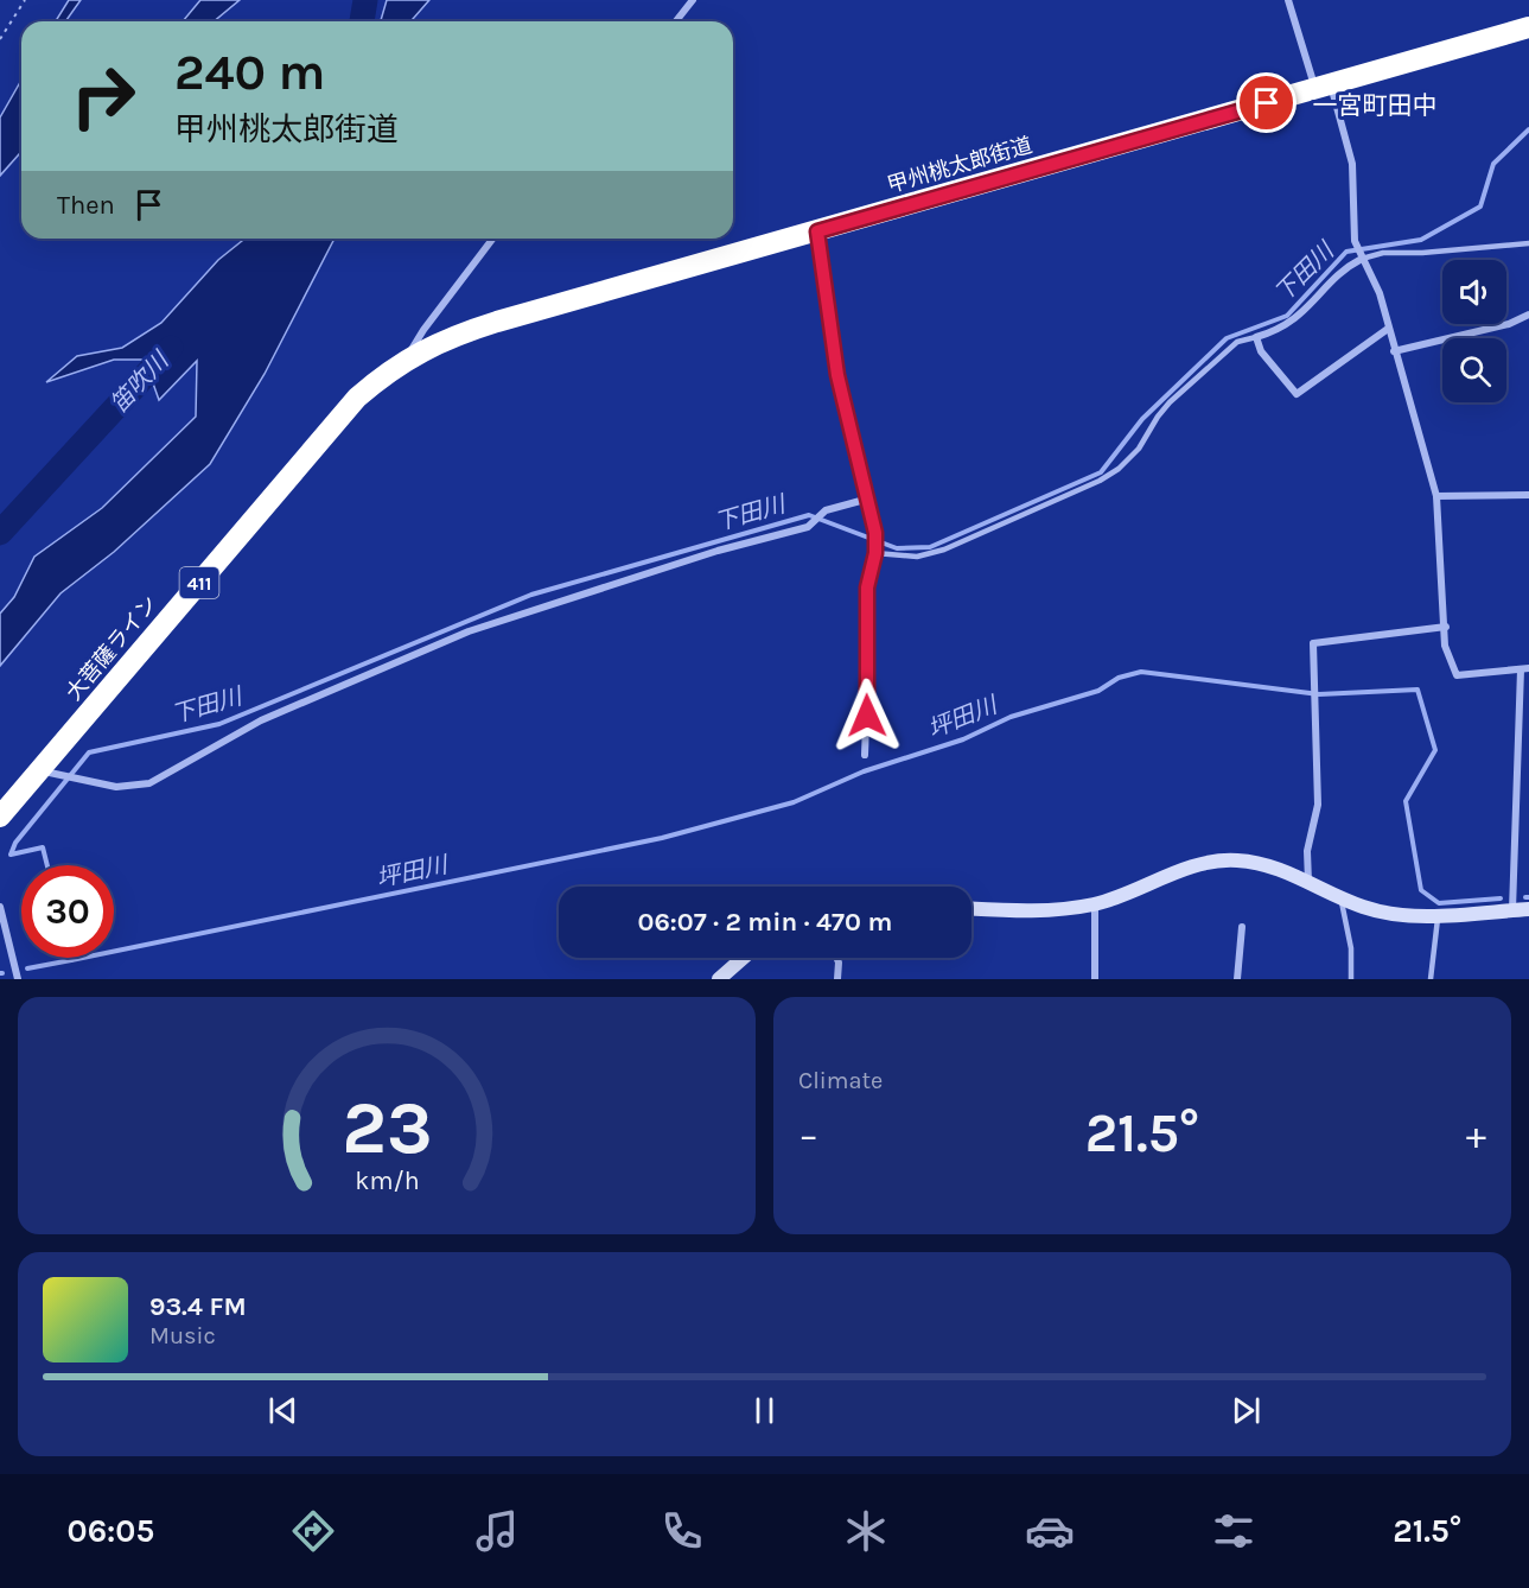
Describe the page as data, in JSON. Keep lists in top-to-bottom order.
{
  "streets": {
    "highway": ["甲州桃太郎街道", "411", "大菩薩ライン"]
  },
  "crossings": [
    ["甲州桃太郎街道", "大菩薩ライン"]
  ],
  "districts": ["一宮町田中"],
  "water": ["下田川", "笛吹川", "坪田川"],
  "page": {
    "turn": ["240 m", "甲州桃太郎街道"],
    "then": "Then",
    "limit": "30",
    "trip": "06:07 · 2 min · 470 m",
    "tile": "Climate",
    "heat": ["−", "21.5°", "+"],
    "song": ["93.4 FM", "Music"],
    "tabs": ["06:05", "21.5°"],
    "gauge": ["23", "km/h"]
  }
}
